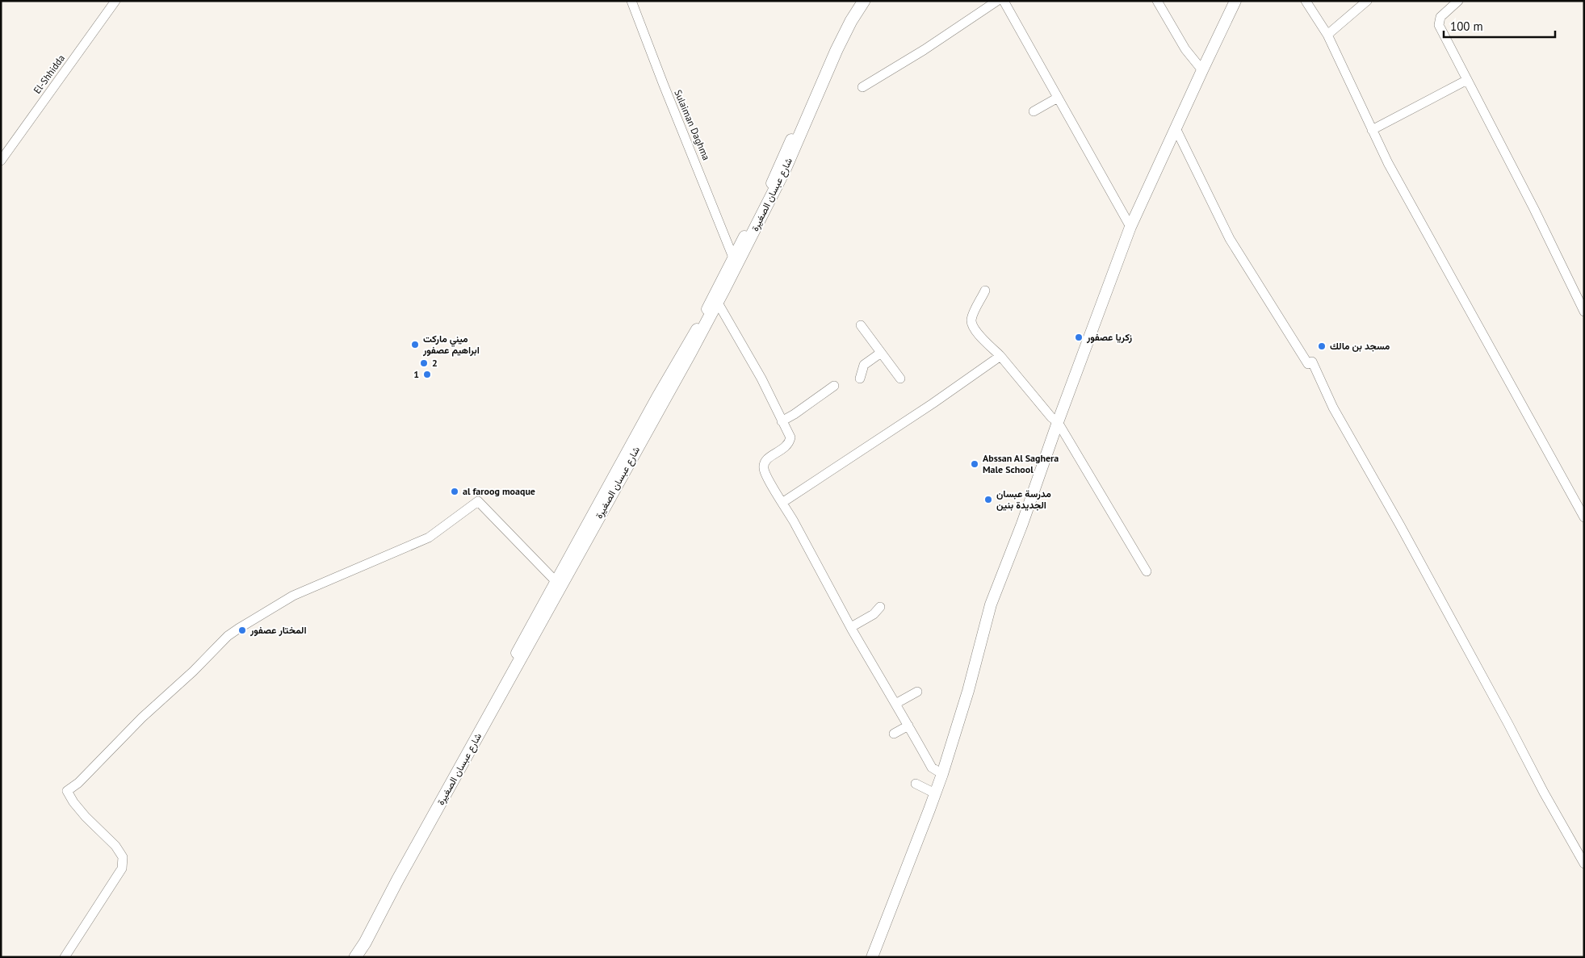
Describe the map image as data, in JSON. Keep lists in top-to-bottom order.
{
  "streets": {
    "main road": ["شارع عبسان الصغيرة"],
    "street": ["El-Shhidda", "Sulaiman Daghma"]
  },
  "crossings": [
    ["Sulaiman Daghma", "شارع عبسان الصغيرة"]
  ],
  "places": [
    "زكريا عصفور",
    "ميني ماركت ابراهيم عصفور",
    "مسجد بن مالك",
    "2",
    "1",
    "Abssan Al Saghera Male School",
    "al faroog moaque",
    "مدرسة عبسان الجديدة بنين",
    "المختار عصفور"
  ],
  "scale_bar": "100 m"
}
